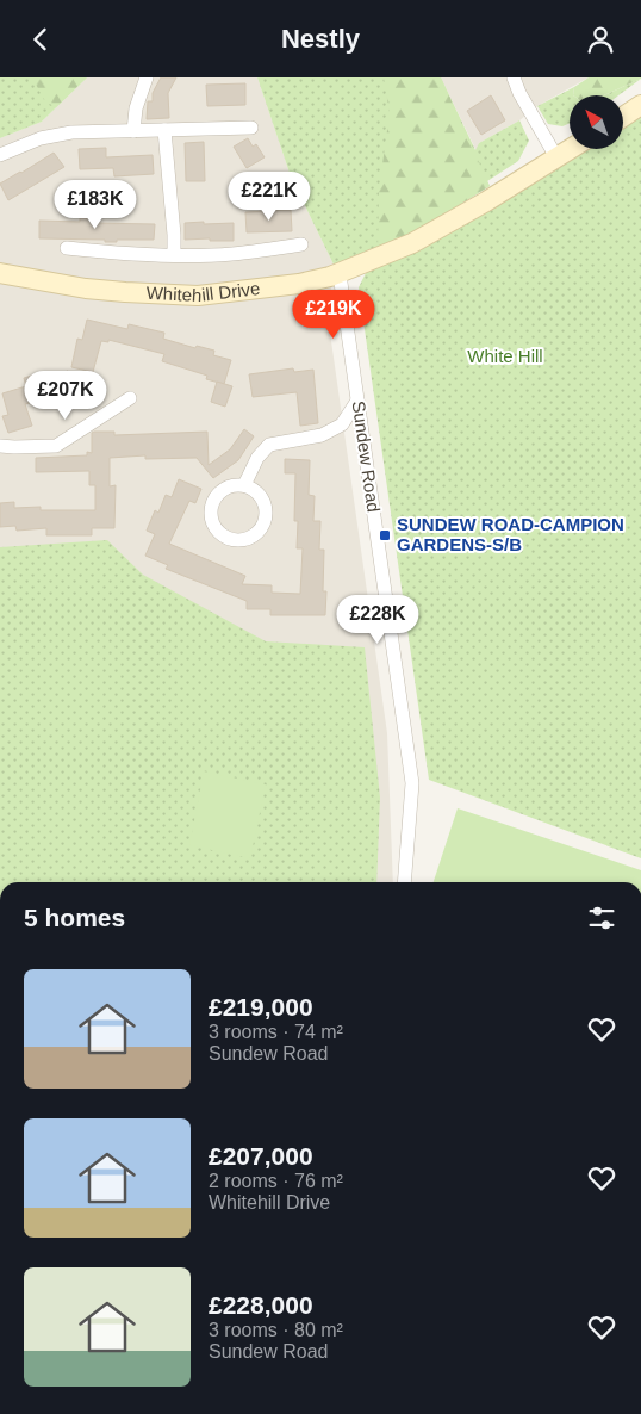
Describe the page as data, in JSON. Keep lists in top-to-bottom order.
{
  "streets": {
    "street": ["Whitehill Drive", "Sundew Road"]
  },
  "crossings": [
    ["Whitehill Drive", "Sundew Road"]
  ],
  "parks": ["White Hill"],
  "places": {
    "transit": ["SUNDEW ROAD-CAMPION GARDENS-S/B"]
  },
  "north": "top left",
  "page": {
    "header": "Nestly",
    "price": [
      "£221K",
      "£183K",
      "£219K",
      "£207K",
      "£228K"
    ],
    "heading": "5 homes",
    "list": [
      {
        "name": "£219,000",
        "note": "3 rooms · 74 m² · Sundew Road"
      },
      {
        "name": "£207,000",
        "note": "2 rooms · 76 m² · Whitehill Drive"
      },
      {
        "name": "£228,000",
        "note": "3 rooms · 80 m² · Sundew Road"
      }
    ]
  }
}
